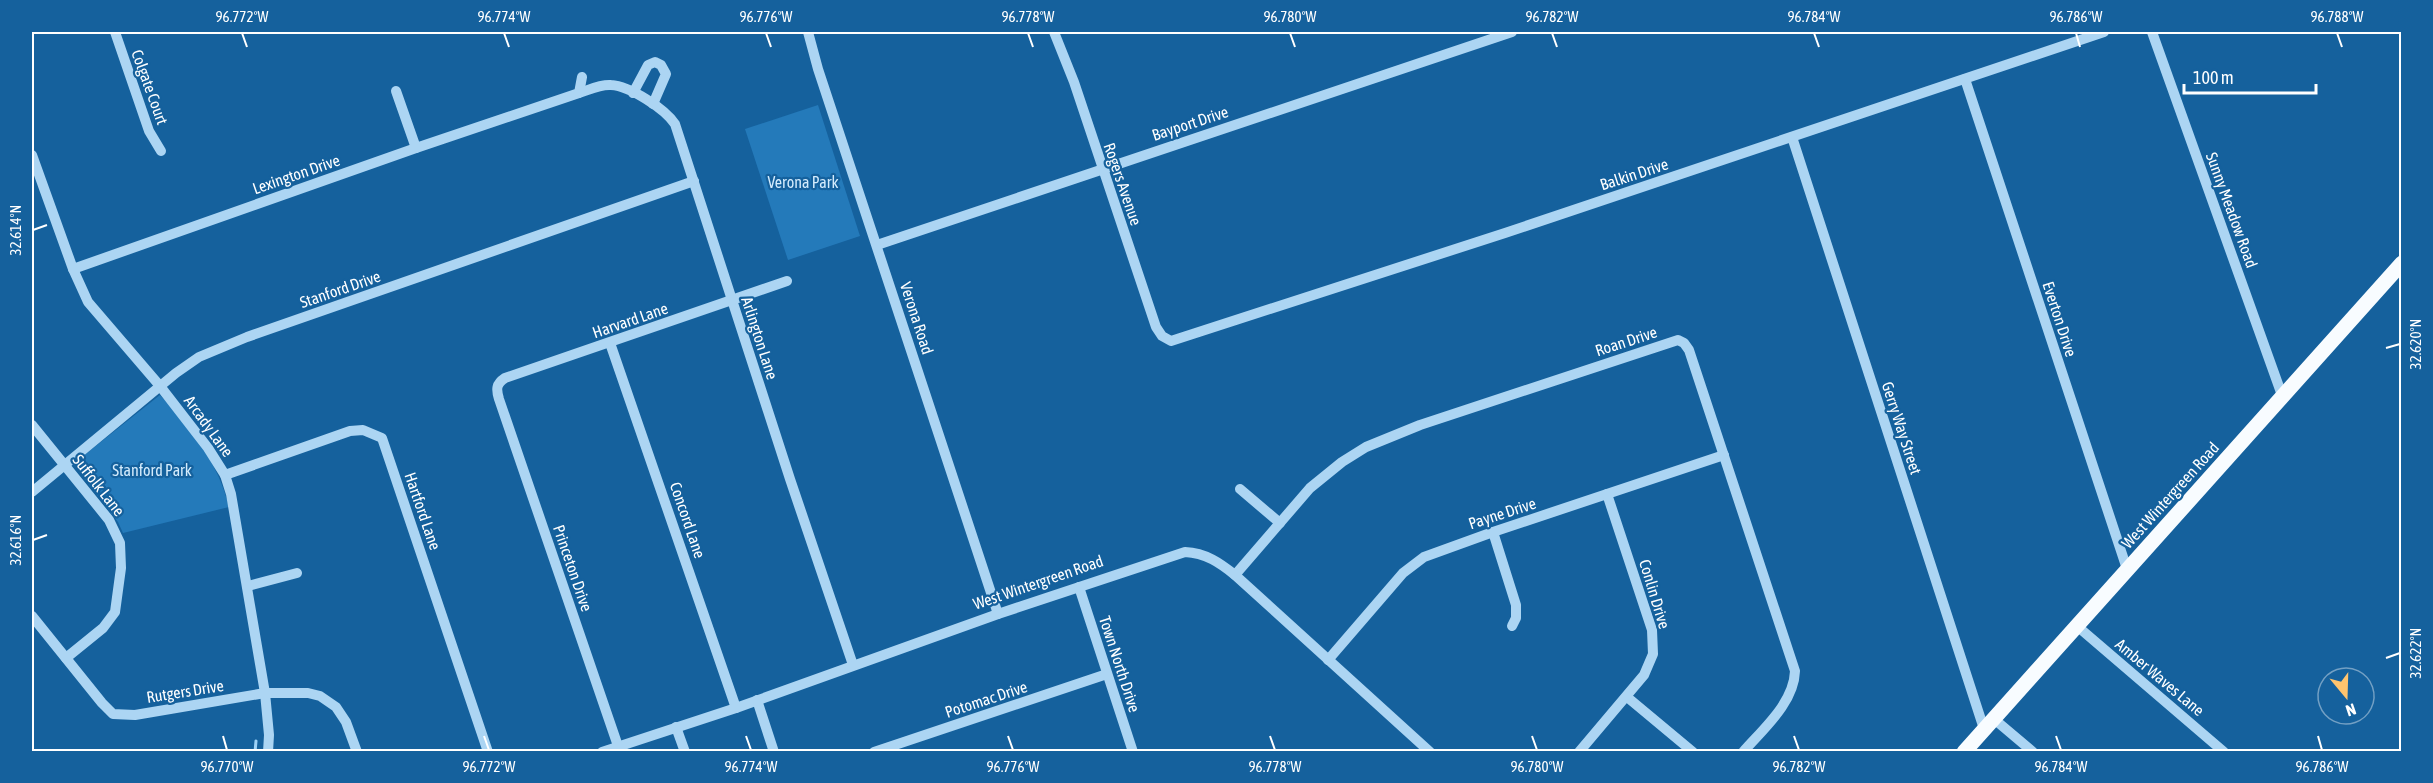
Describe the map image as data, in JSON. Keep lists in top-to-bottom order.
{
  "streets": {
    "main road": ["West Wintergreen Road"],
    "street": [
      "Colgate Court",
      "Bayport Drive",
      "Lexington Drive",
      "Balkin Drive",
      "Rogers Avenue",
      "Sunny Meadow Road",
      "Stanford Drive",
      "Verona Road",
      "Everton Drive",
      "Harvard Lane",
      "Arlington Lane",
      "Roan Drive",
      "Arcady Lane",
      "Gerry Way Street",
      "Suffolk Lane",
      "Hartford Lane",
      "Payne Drive",
      "Concord Lane",
      "Princeton Drive",
      "Conlin Drive",
      "Town North Drive",
      "Amber Waves Lane",
      "Rutgers Drive",
      "Potomac Drive"
    ]
  },
  "crossings": [
    ["Bayport Drive", "Rogers Avenue"],
    ["Bayport Drive", "Verona Road"],
    ["Lexington Drive", "Arlington Lane"],
    ["Lexington Drive", "Arcady Lane"],
    ["Balkin Drive", "Rogers Avenue"],
    ["Balkin Drive", "Everton Drive"],
    ["Balkin Drive", "Gerry Way Street"],
    ["Sunny Meadow Road", "West Wintergreen Road"],
    ["Stanford Drive", "Arlington Lane"],
    ["Stanford Drive", "Arcady Lane"],
    ["Stanford Drive", "Suffolk Lane"],
    ["Verona Road", "West Wintergreen Road"],
    ["Everton Drive", "West Wintergreen Road"],
    ["Harvard Lane", "Arlington Lane"],
    ["Harvard Lane", "Concord Lane"],
    ["Harvard Lane", "Princeton Drive"],
    ["Arlington Lane", "West Wintergreen Road"],
    ["Roan Drive", "West Wintergreen Road"],
    ["Roan Drive", "Payne Drive"],
    ["Arcady Lane", "Hartford Lane"],
    ["Arcady Lane", "Rutgers Drive"],
    ["Gerry Way Street", "West Wintergreen Road"],
    ["Suffolk Lane", "Rutgers Drive"],
    ["West Wintergreen Road", "Payne Drive"],
    ["West Wintergreen Road", "Concord Lane"],
    ["West Wintergreen Road", "Princeton Drive"],
    ["West Wintergreen Road", "Town North Drive"],
    ["West Wintergreen Road", "Amber Waves Lane"],
    ["Payne Drive", "Conlin Drive"],
    ["Town North Drive", "Potomac Drive"]
  ],
  "parks": ["Verona Park", "Stanford Park"],
  "scale_bar": "100 m",
  "north": "bottom",
  "coordinates": [
    "96.772°W",
    "96.774°W",
    "96.776°W",
    "96.778°W",
    "96.780°W",
    "96.782°W",
    "96.784°W",
    "96.786°W",
    "96.788°W",
    "32.614°N",
    "32.620°N",
    "32.616°N",
    "32.622°N",
    "96.770°W"
  ]
}
